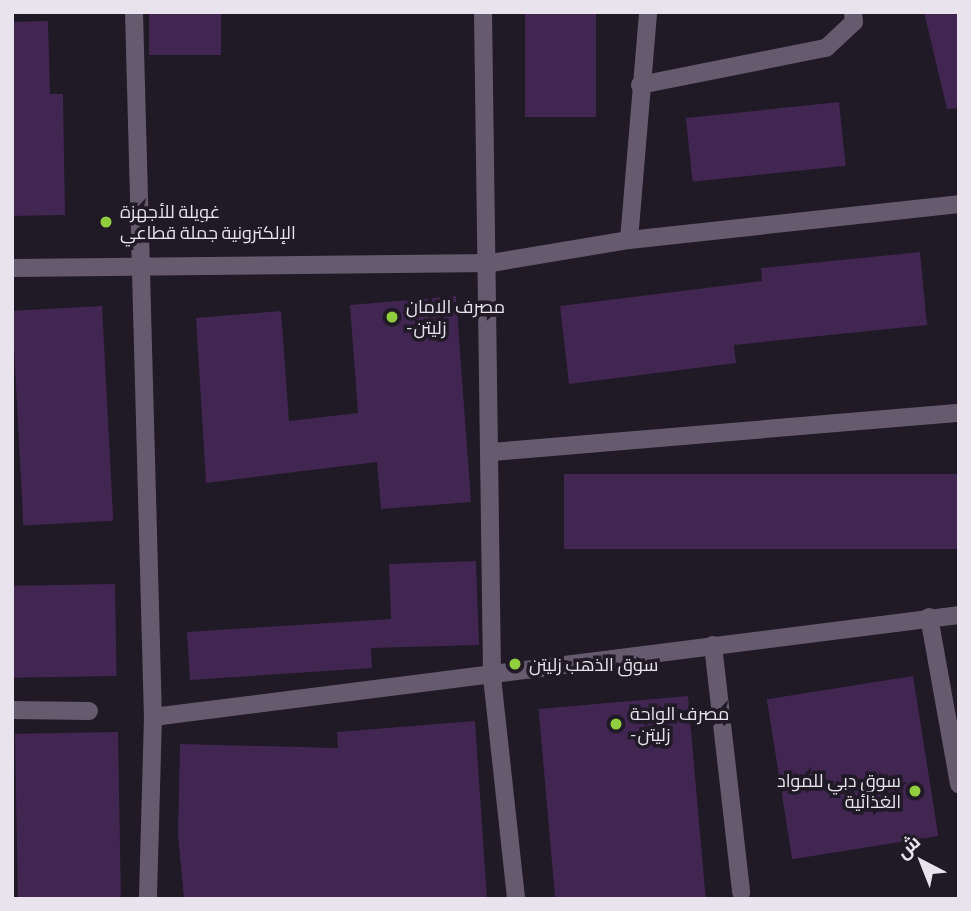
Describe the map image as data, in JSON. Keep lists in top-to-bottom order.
{
  "places": [
    "غويلة للأجهزة الإلكترونية جملة قطاعي",
    "مصرف الامان -زليتن",
    "سوق الذهب زليتن",
    "مصرف الواحة -زليتن",
    "سوق دبي للمواد الغذائية"
  ],
  "north": "top left"
}
